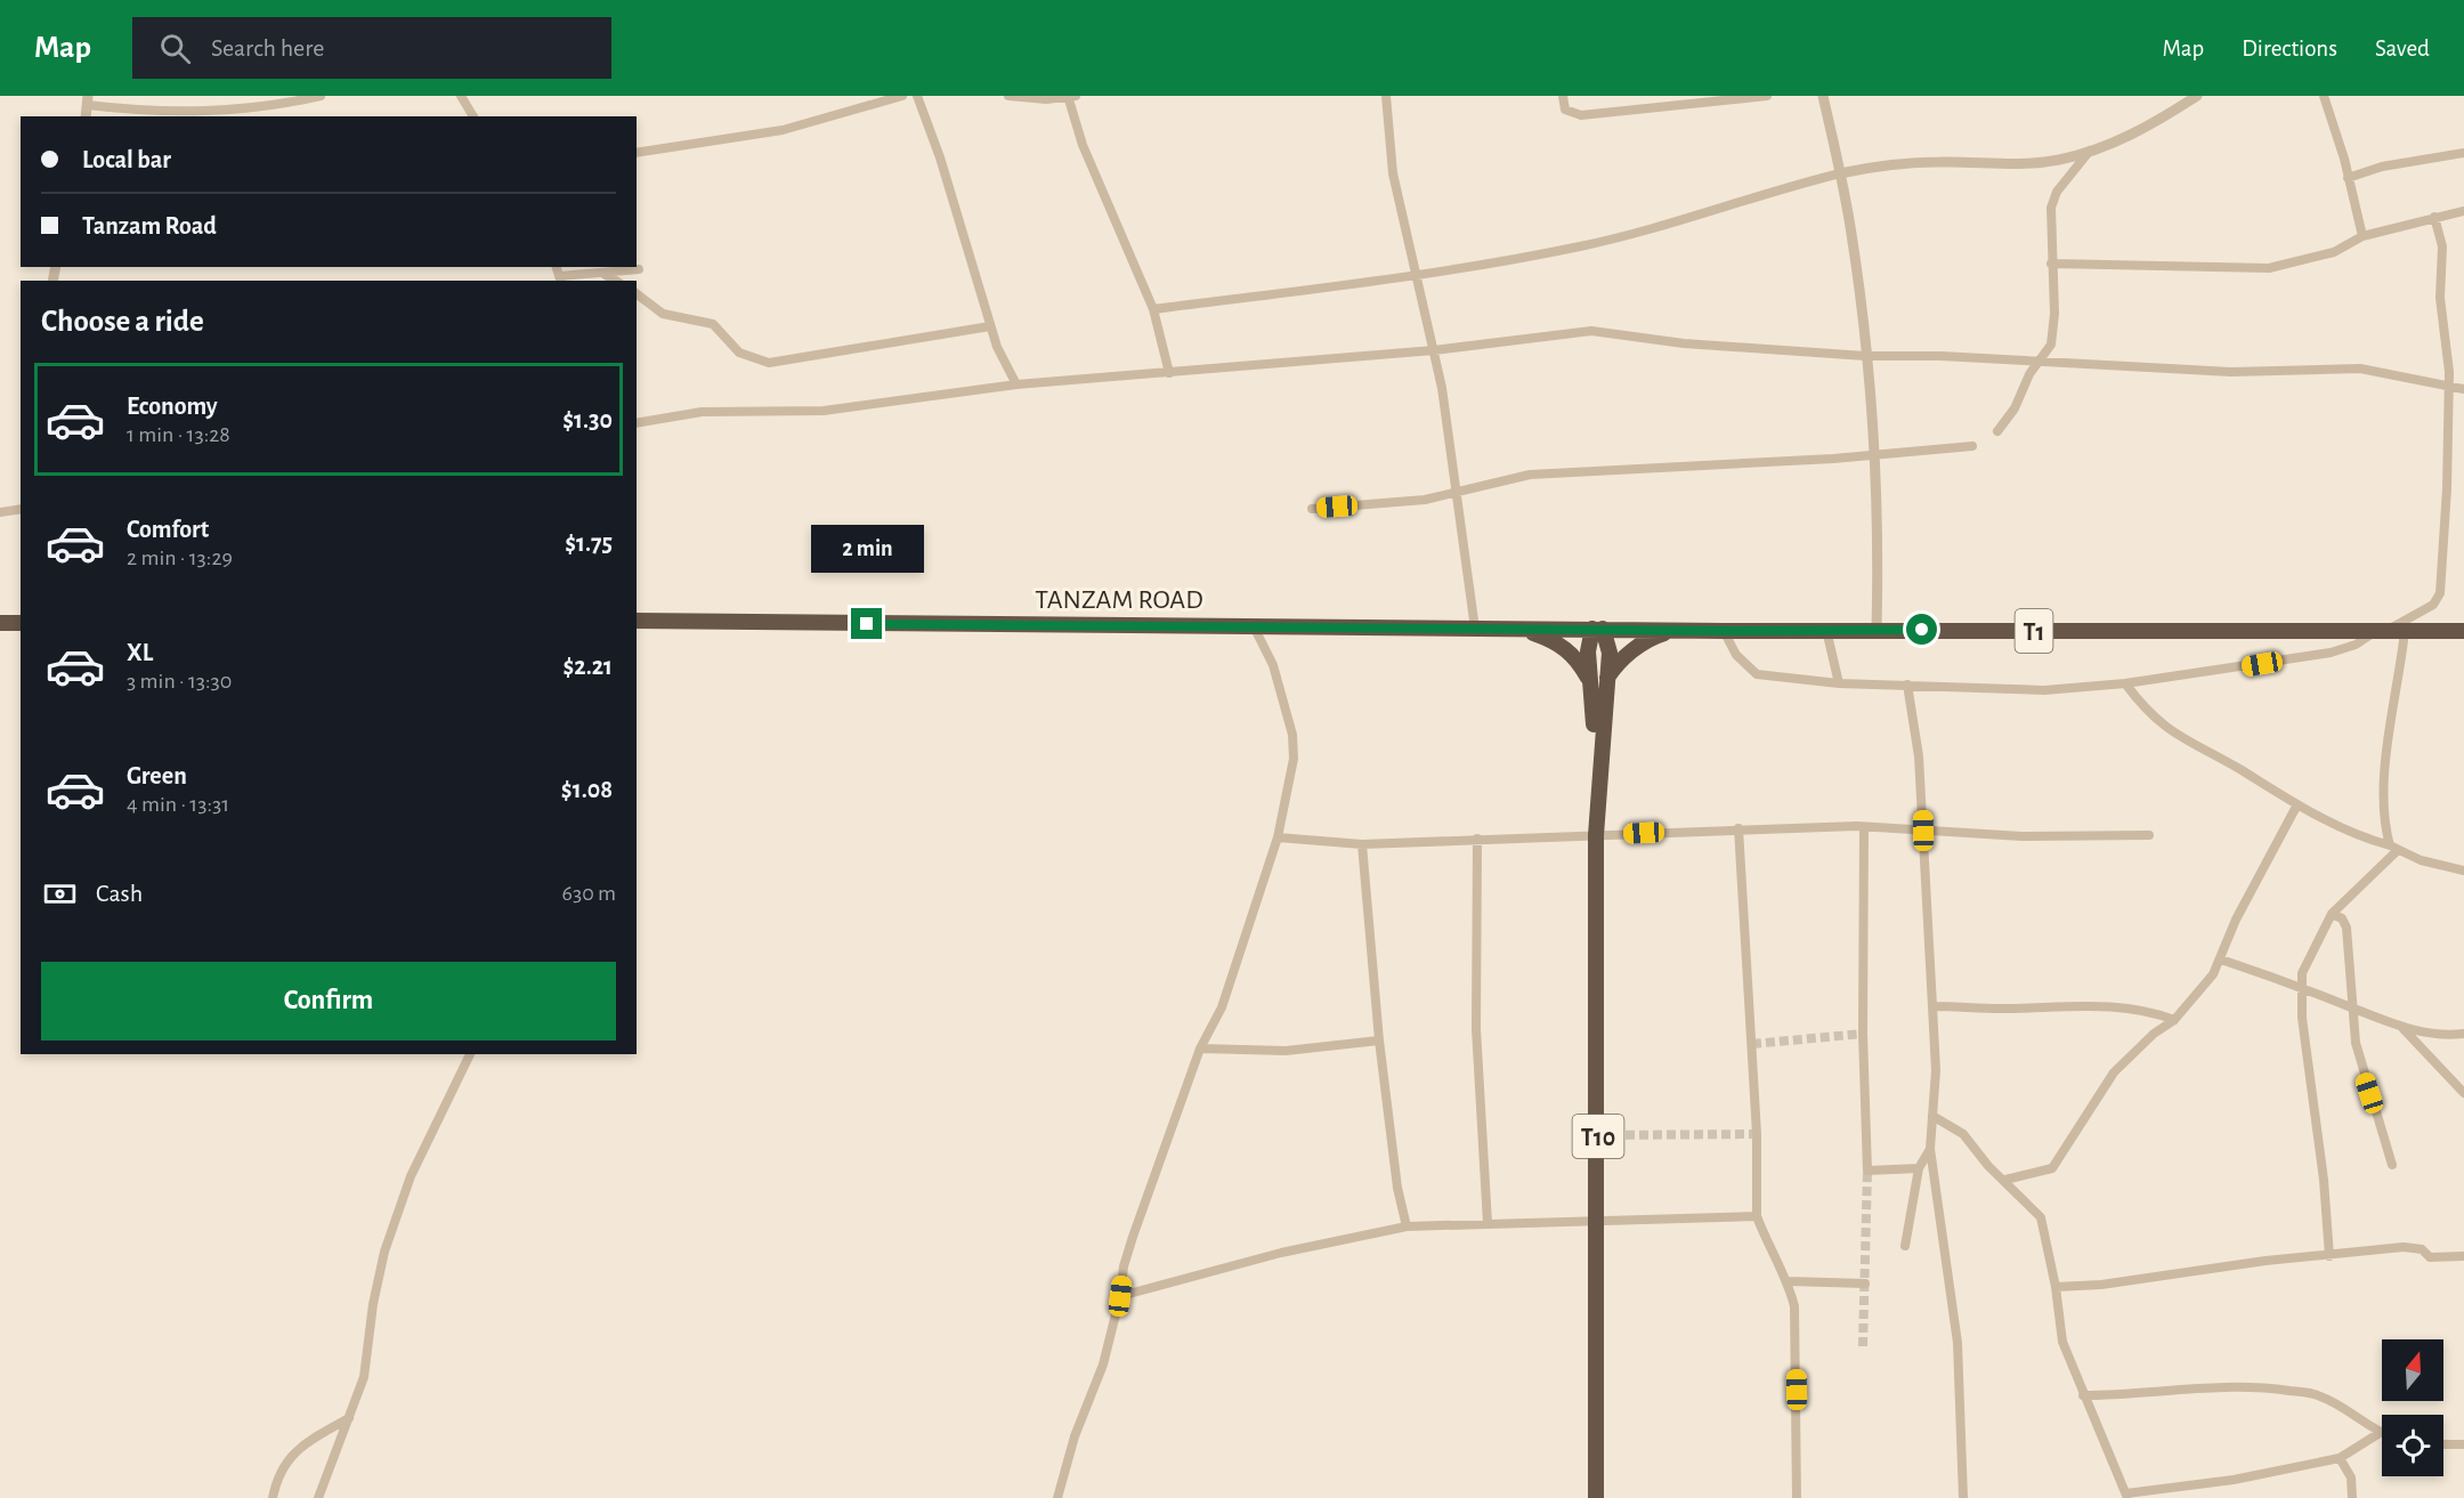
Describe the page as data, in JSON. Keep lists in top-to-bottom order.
{
  "streets": {
    "highway": ["TANZAM ROAD", "T1", "T10"]
  },
  "crossings": [
    ["TANZAM ROAD", "T1"],
    ["TANZAM ROAD", "T10"],
    ["T1", "T10"]
  ],
  "north": "top",
  "page": {
    "header": "Map",
    "search": "Search here",
    "nav": ["Map", "Directions", "Saved"],
    "banner": ["Local bar", "Tanzam Road"],
    "heading": "Choose a ride",
    "list": [
      {
        "name": "Economy",
        "note": "1 min · 13:28",
        "value": "$1.30"
      },
      {
        "name": "Comfort",
        "note": "2 min · 13:29",
        "value": "$1.75"
      },
      {
        "name": "XL",
        "note": "3 min · 13:30",
        "value": "$2.21"
      },
      {
        "name": "Green",
        "note": "4 min · 13:31",
        "value": "$1.08"
      }
    ],
    "bubble": "2 min",
    "pay": ["Cash", "630 m"],
    "buttons": "Confirm"
  }
}
